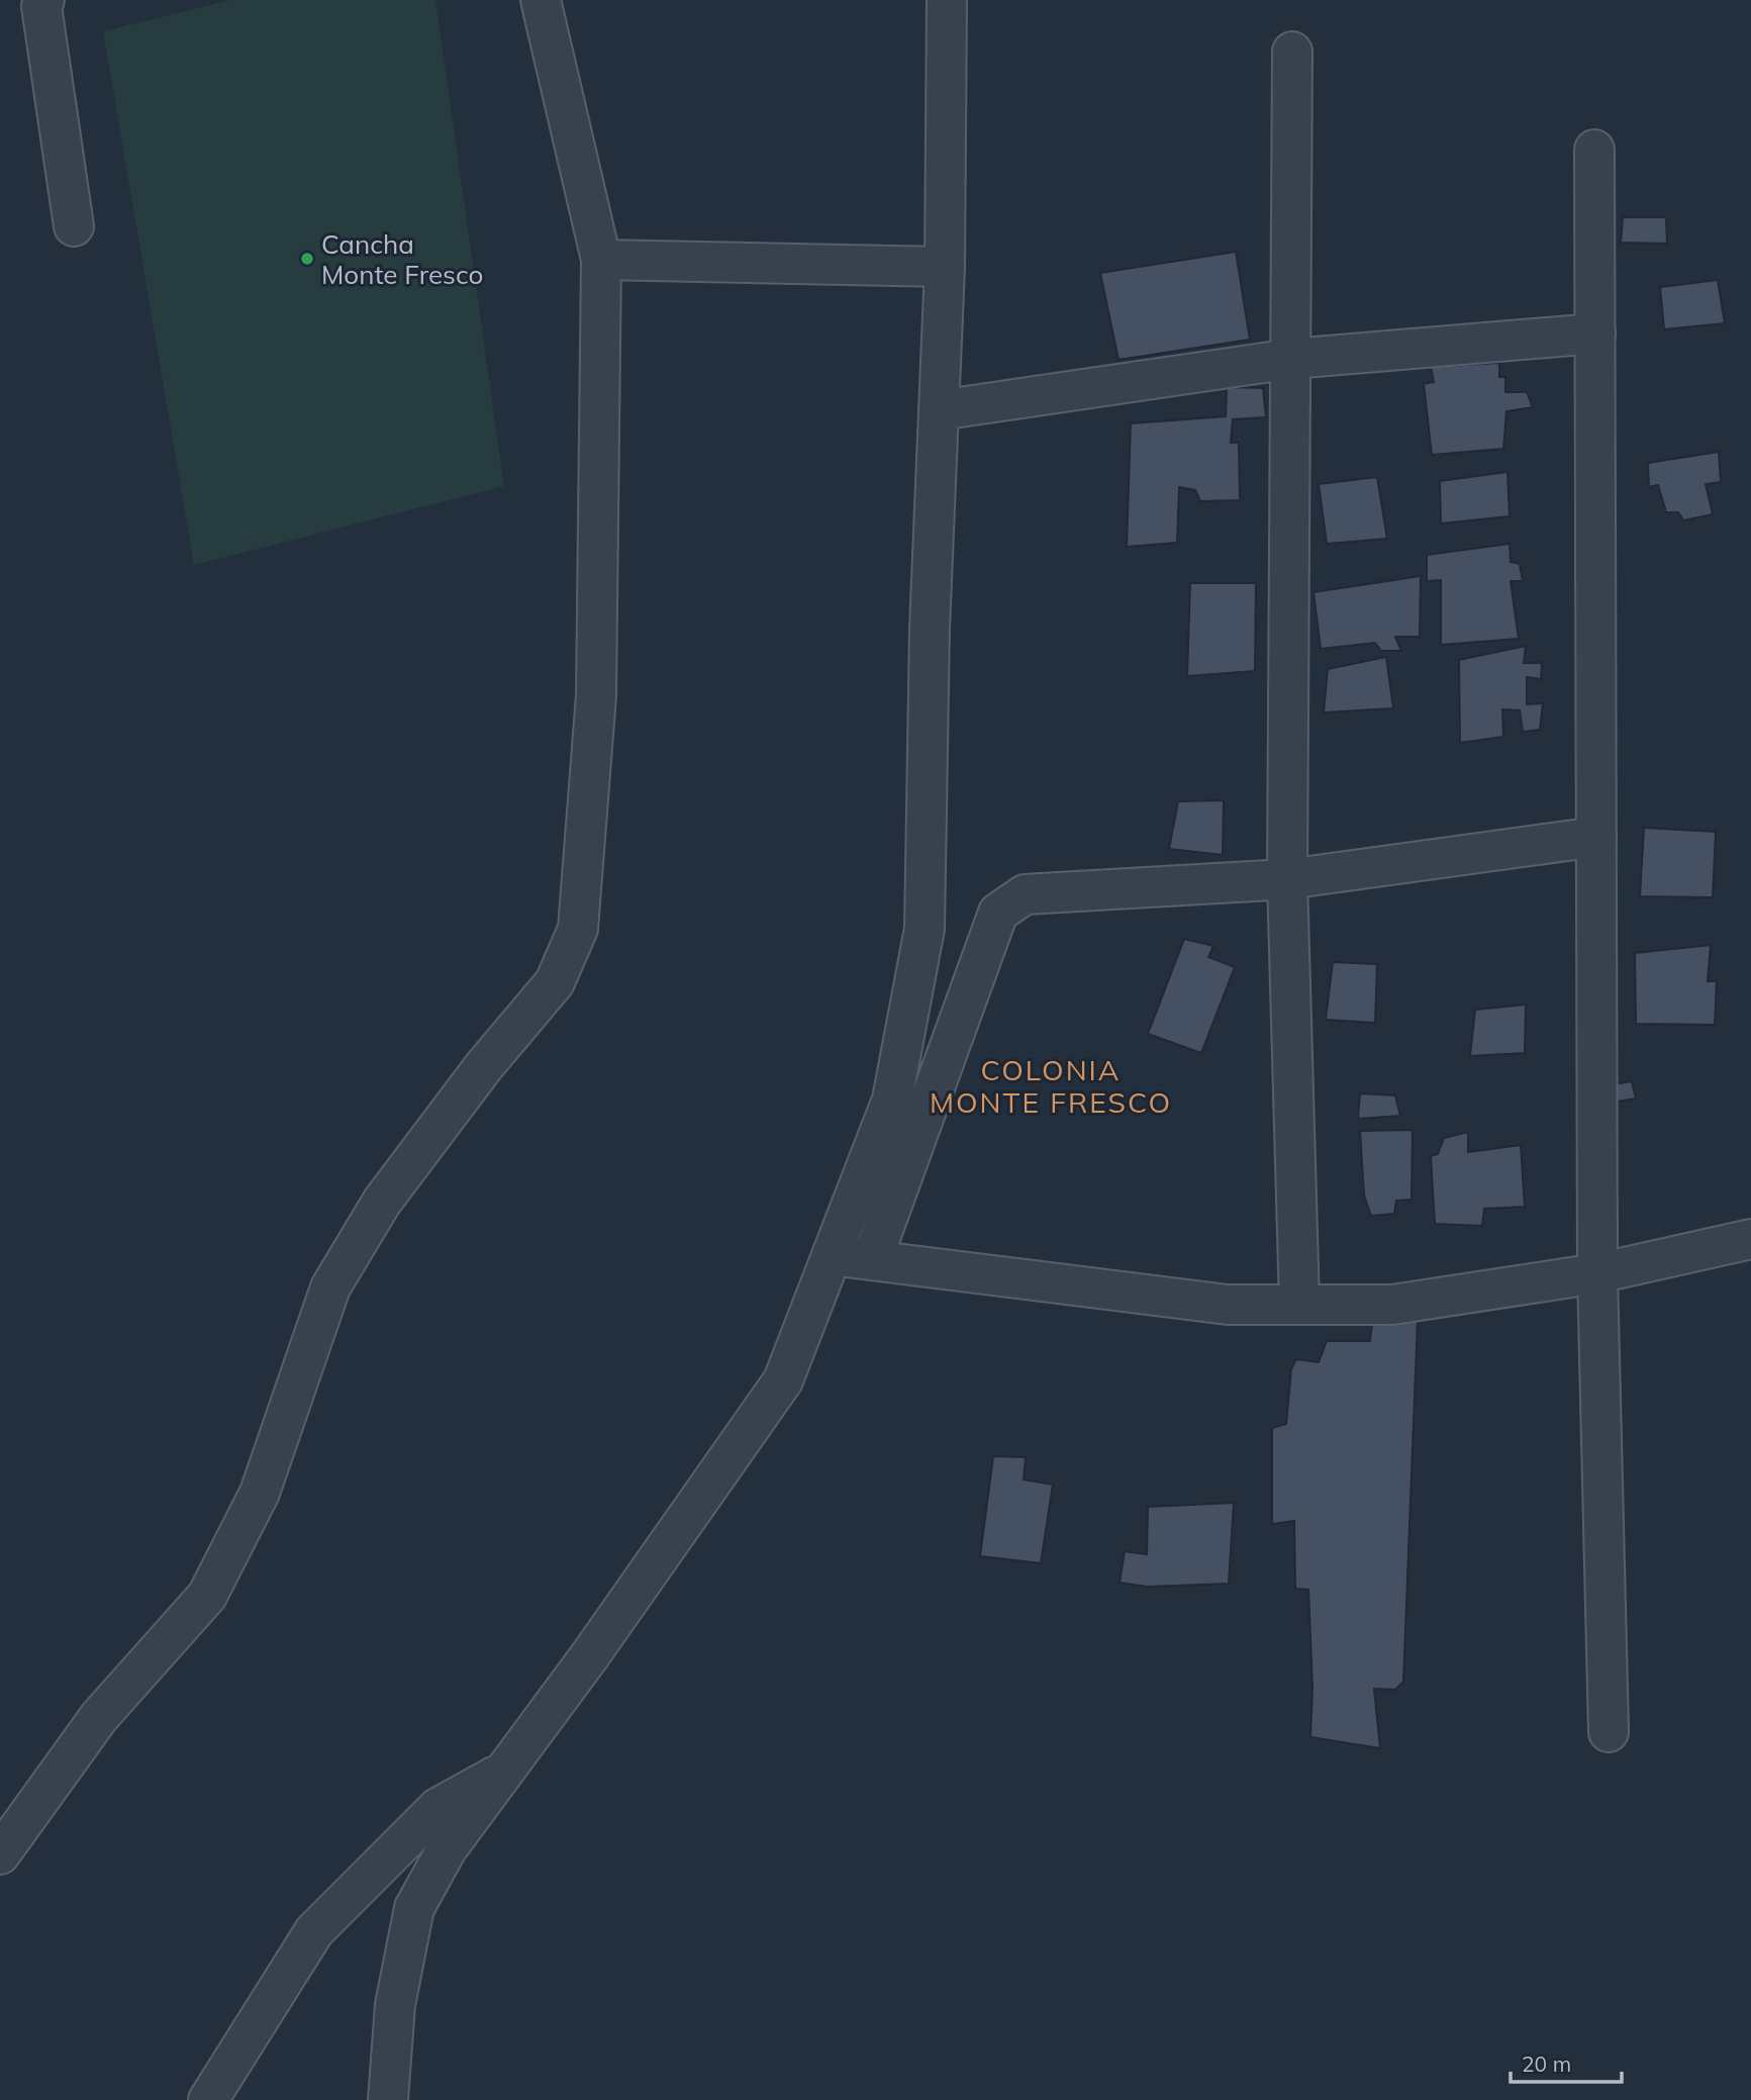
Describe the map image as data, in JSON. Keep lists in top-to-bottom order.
{
  "districts": ["COLONIA MONTE FRESCO"],
  "places": ["Cancha Monte Fresco"],
  "scale_bar": "20 m"
}
